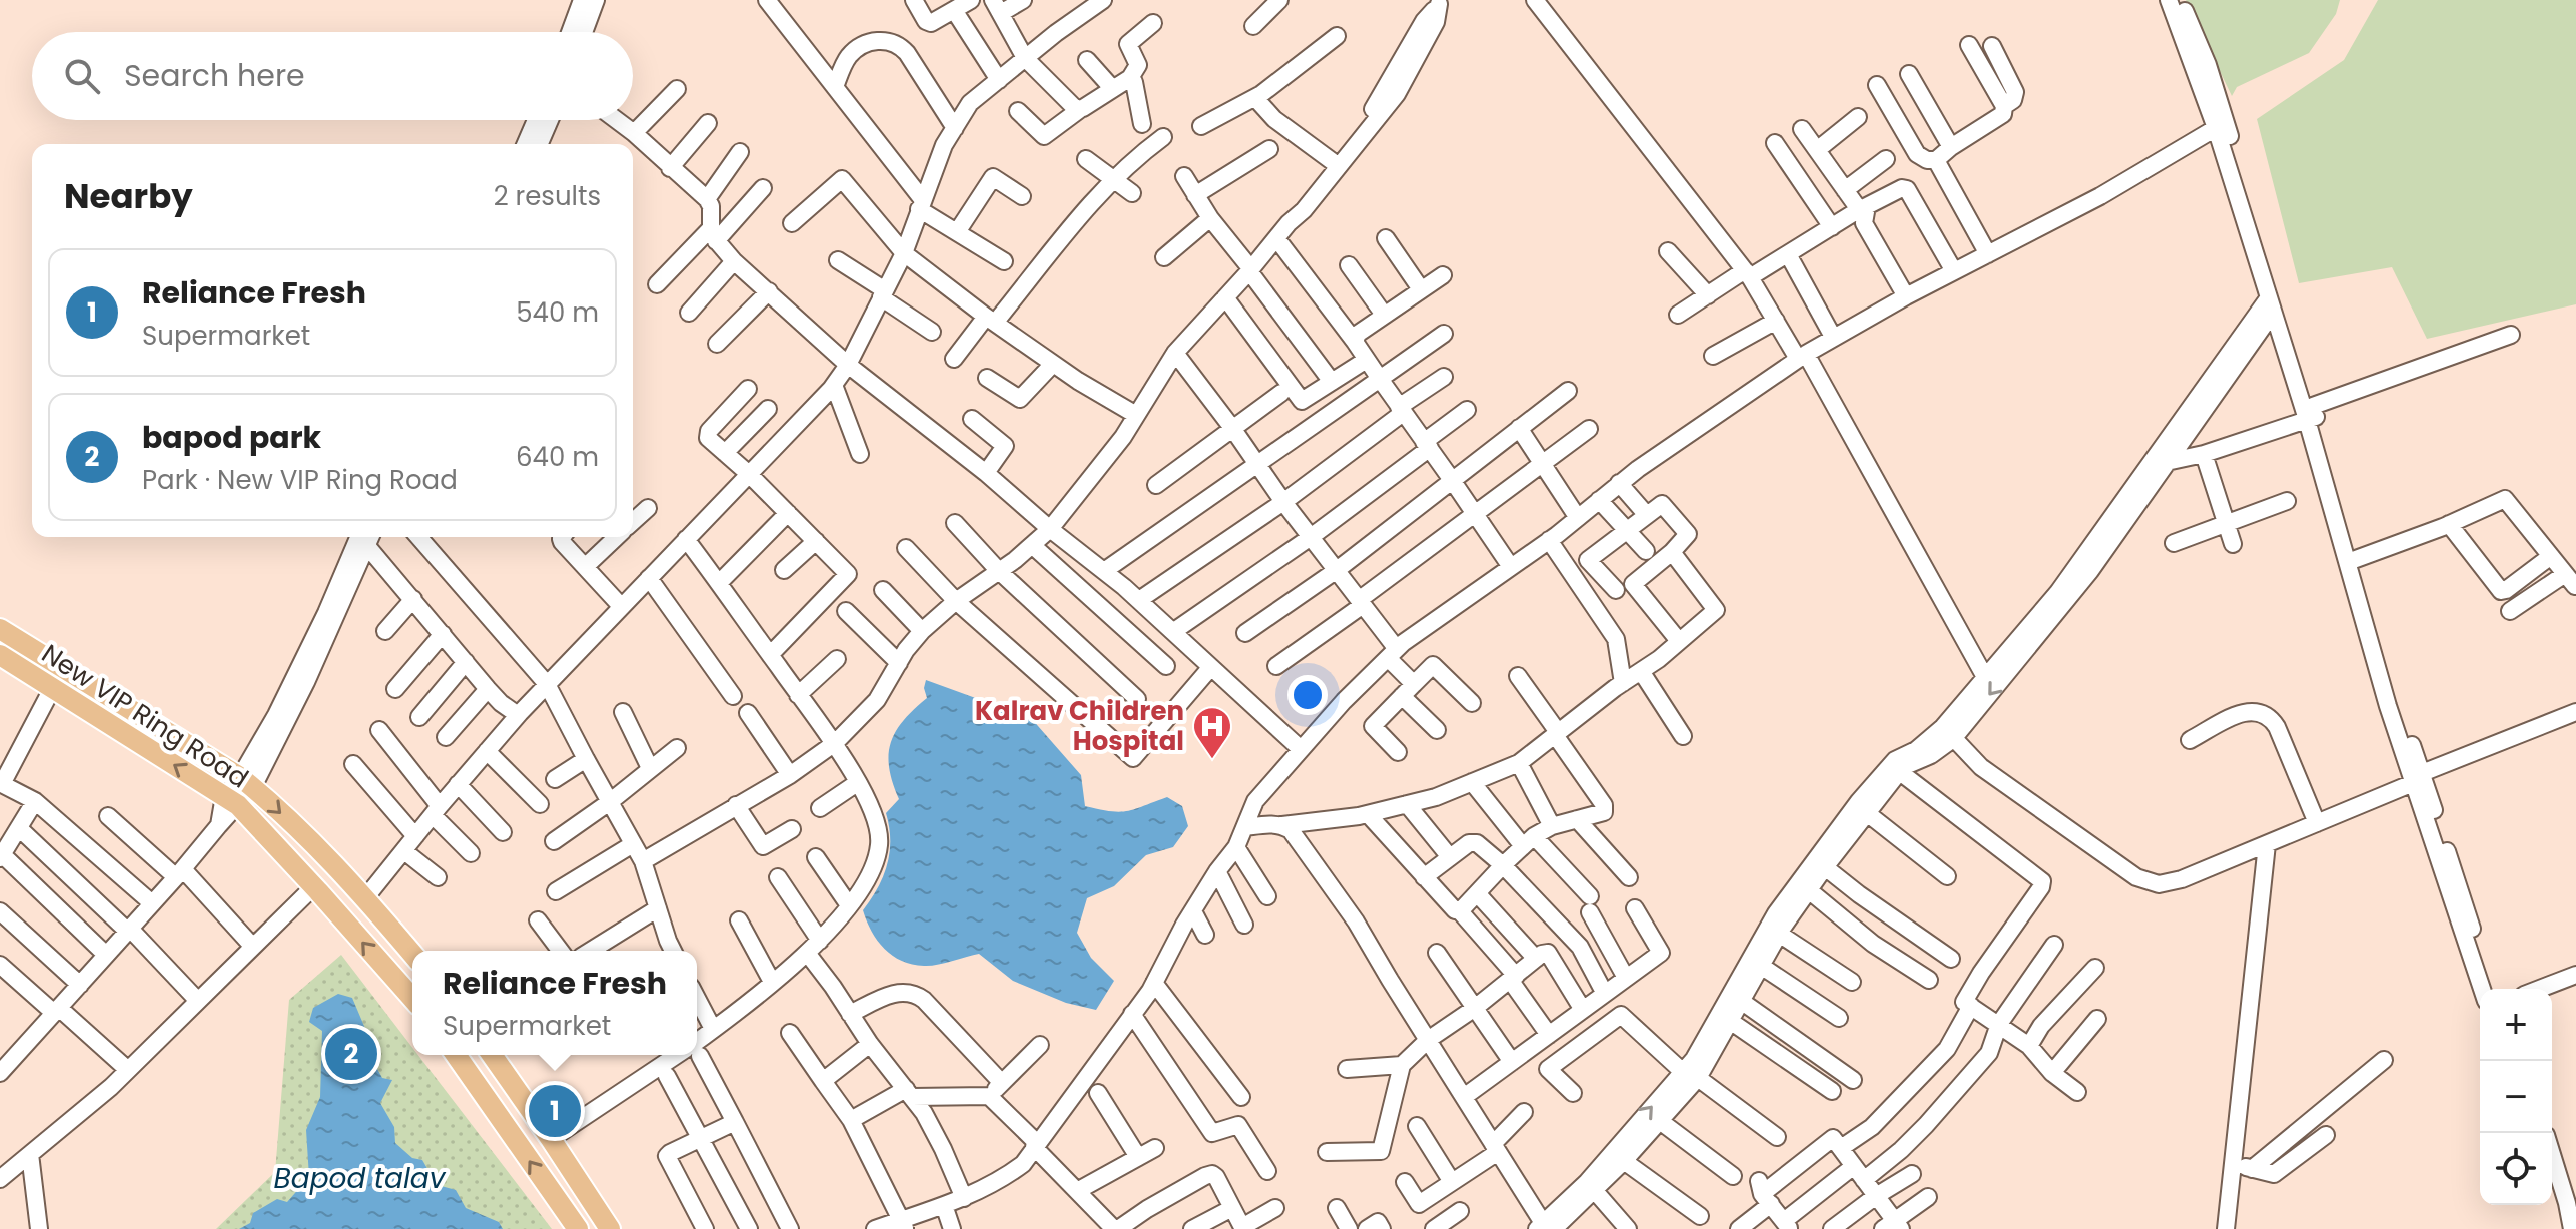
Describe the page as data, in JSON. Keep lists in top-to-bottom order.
{
  "streets": {
    "main road": ["New VIP Ring Road"]
  },
  "water": ["Bapod talav"],
  "places": {
    "hospital": ["Kalrav Children Hospital"]
  },
  "page": {
    "search": "Search here",
    "heading": ["Nearby", "2 results"],
    "list": [
      {
        "mark": "1",
        "name": "Reliance Fresh",
        "note": "Supermarket",
        "value": "540 m"
      },
      {
        "mark": "2",
        "name": "bapod park",
        "note": "Park · New VIP Ring Road",
        "value": "640 m"
      }
    ],
    "popup": ["Reliance Fresh", "Supermarket"],
    "map_buttons": ["+", "−"],
    "pins": ["2", "1"]
  }
}
